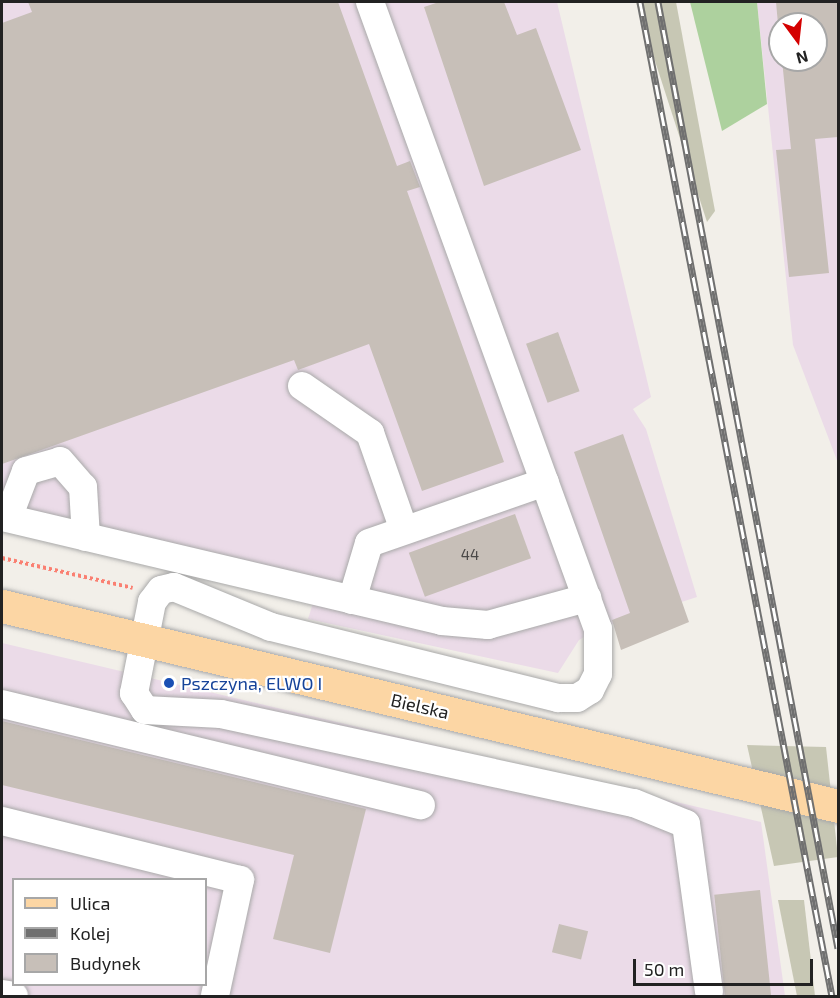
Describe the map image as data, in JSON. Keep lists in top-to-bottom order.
{
  "streets": {
    "main road": ["Bielska"]
  },
  "places": ["Pszczyna, ELWO I"],
  "house_numbers": ["44"],
  "legend": ["Ulica", "Kolej", "Budynek"],
  "scale_bar": "50 m",
  "north": "bottom"
}
